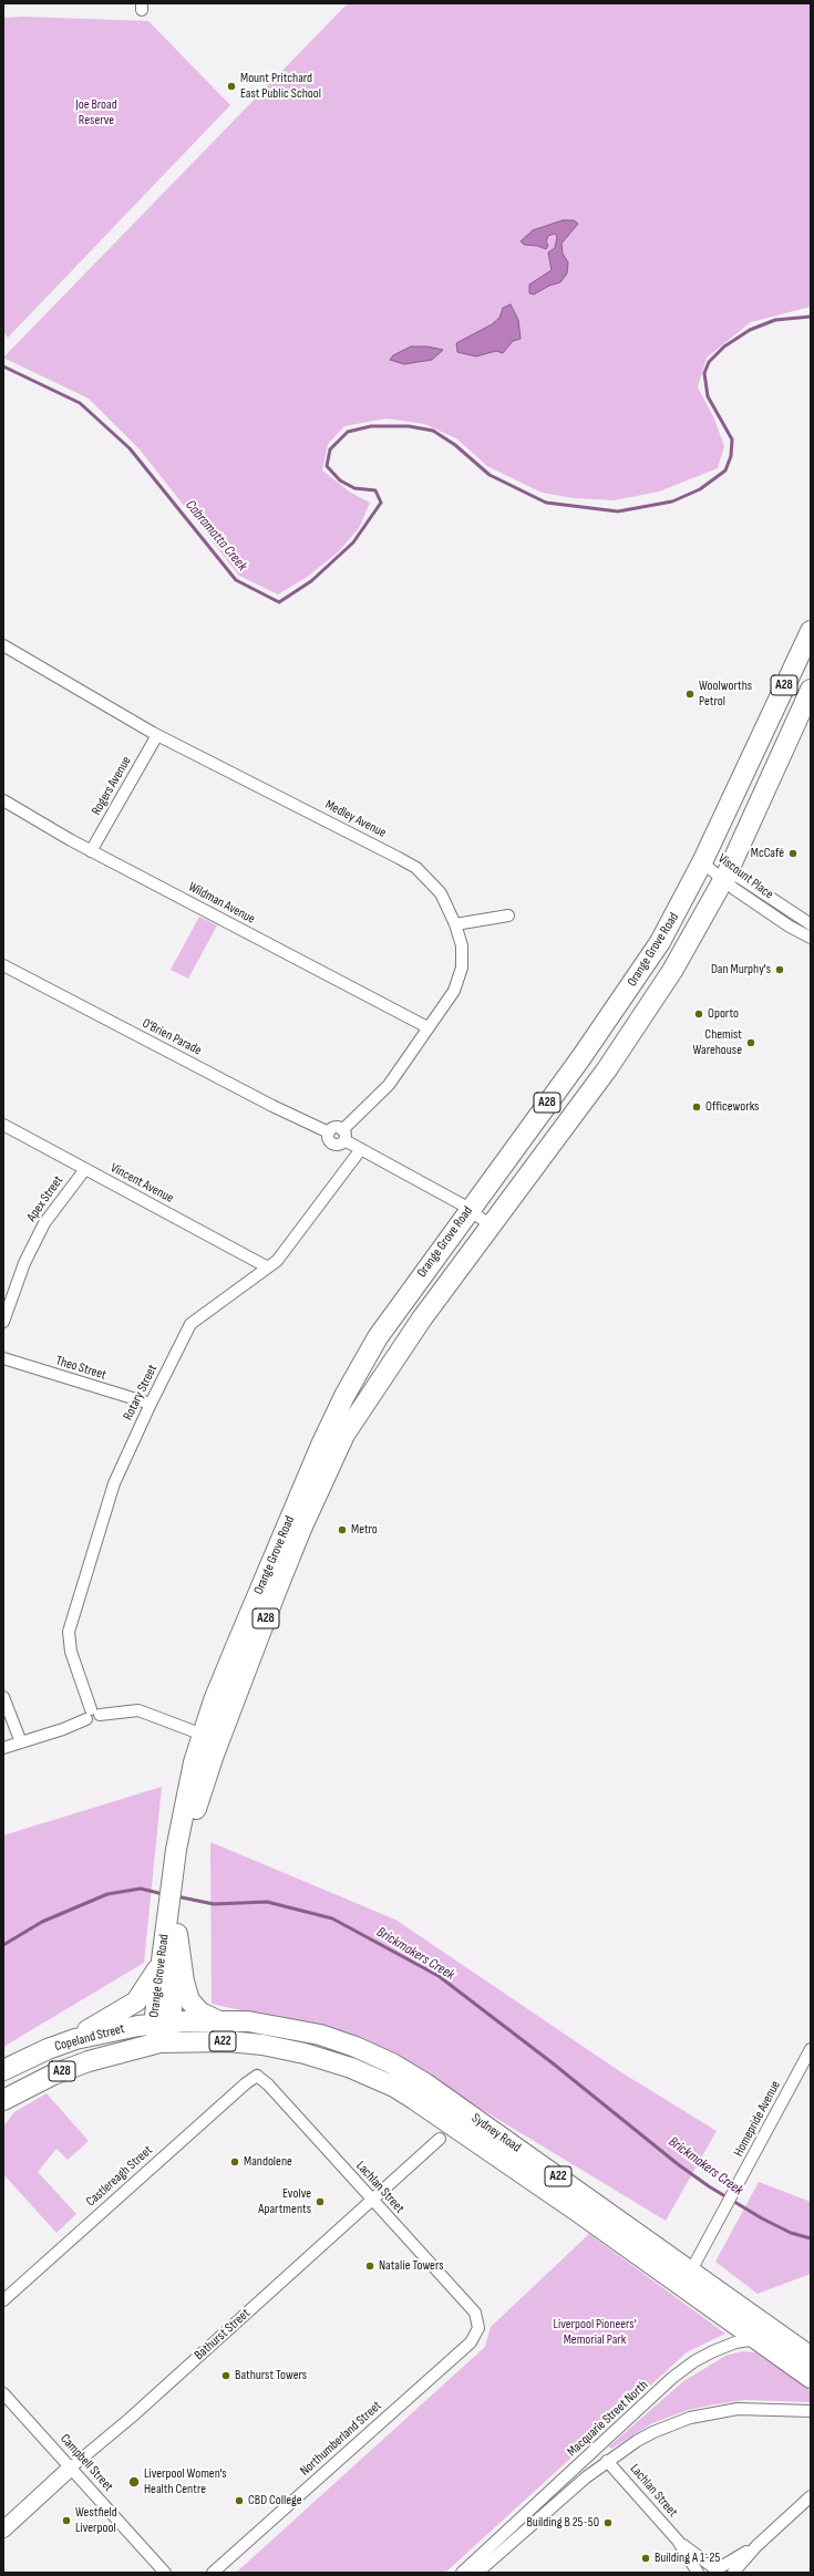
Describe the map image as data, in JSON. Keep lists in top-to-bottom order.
{
  "streets": {
    "highway": [
      "A28",
      "Orange Grove Road",
      "Copeland Street",
      "A22",
      "Sydney Road"
    ],
    "street": [
      "Rogers Avenue",
      "Medley Avenue",
      "Viscount Place",
      "Wildman Avenue",
      "O'Brien Parade",
      "Vincent Avenue",
      "Apex Street",
      "Theo Street",
      "Rotary Street",
      "Homepride Avenue",
      "Castlereagh Street",
      "Lachlan Street",
      "Bathurst Street",
      "Macquarie Street North",
      "Northumberland Street",
      "Campbell Street"
    ]
  },
  "crossings": [
    ["A28", "Orange Grove Road"],
    ["A28", "Copeland Street"],
    ["Rogers Avenue", "Medley Avenue"],
    ["Rogers Avenue", "Wildman Avenue"],
    ["Medley Avenue", "Wildman Avenue"],
    ["Medley Avenue", "O'Brien Parade"],
    ["Viscount Place", "Orange Grove Road"],
    ["Orange Grove Road", "Copeland Street"],
    ["Orange Grove Road", "Sydney Road"],
    ["Vincent Avenue", "Apex Street"],
    ["Vincent Avenue", "Rotary Street"],
    ["Theo Street", "Rotary Street"],
    ["Copeland Street", "Sydney Road"],
    ["A22", "Sydney Road"],
    ["A22", "Macquarie Street North"],
    ["Homepride Avenue", "Sydney Road"],
    ["Sydney Road", "Macquarie Street North"],
    ["Castlereagh Street", "Lachlan Street"],
    ["Lachlan Street", "Bathurst Street"],
    ["Lachlan Street", "Macquarie Street North"],
    ["Lachlan Street", "Northumberland Street"],
    ["Bathurst Street", "Campbell Street"]
  ],
  "water": ["Cabramatta Creek", "Brickmakers Creek"],
  "parks": ["Joe Broad Reserve", "Liverpool Pioneers' Memorial Park"],
  "places": [
    "Mount Pritchard East Public School",
    "Woolworths Petrol",
    "McCafé",
    "Dan Murphy's",
    "Oporto",
    "Chemist Warehouse",
    "Officeworks",
    "Metro",
    "Mandolene",
    "Evolve Apartments",
    "Natalie Towers",
    "Bathurst Towers",
    "Liverpool Women's Health Centre",
    "CBD College",
    "Westfield Liverpool",
    "Building B 25-50",
    "Building A 1-25"
  ]
}
